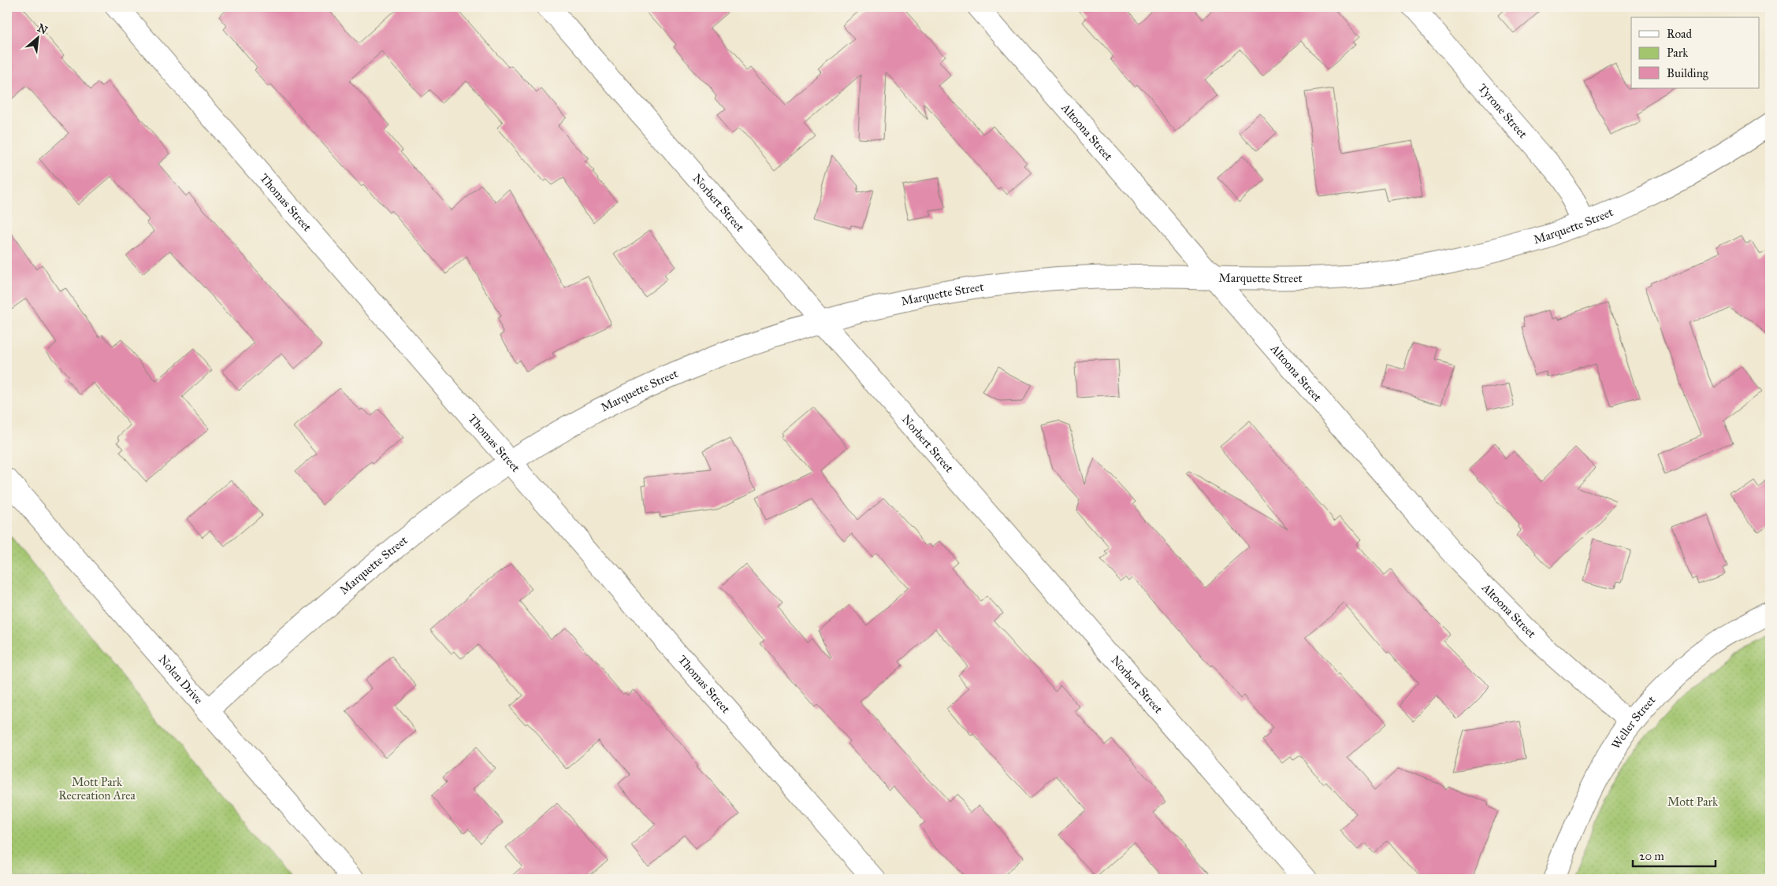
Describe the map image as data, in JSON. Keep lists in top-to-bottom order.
{
  "streets": {
    "street": [
      "Tyrone Street",
      "Altoona Street",
      "Thomas Street",
      "Norbert Street",
      "Marquette Street",
      "Nolen Drive",
      "Weller Street"
    ]
  },
  "crossings": [
    ["Tyrone Street", "Marquette Street"],
    ["Altoona Street", "Marquette Street"],
    ["Altoona Street", "Weller Street"],
    ["Thomas Street", "Marquette Street"],
    ["Norbert Street", "Marquette Street"],
    ["Marquette Street", "Nolen Drive"]
  ],
  "parks": ["Mott Park Recreation Area", "Mott Park"],
  "legend": ["Road", "Park", "Building"],
  "scale_bar": "20 m",
  "north": "top right"
}
